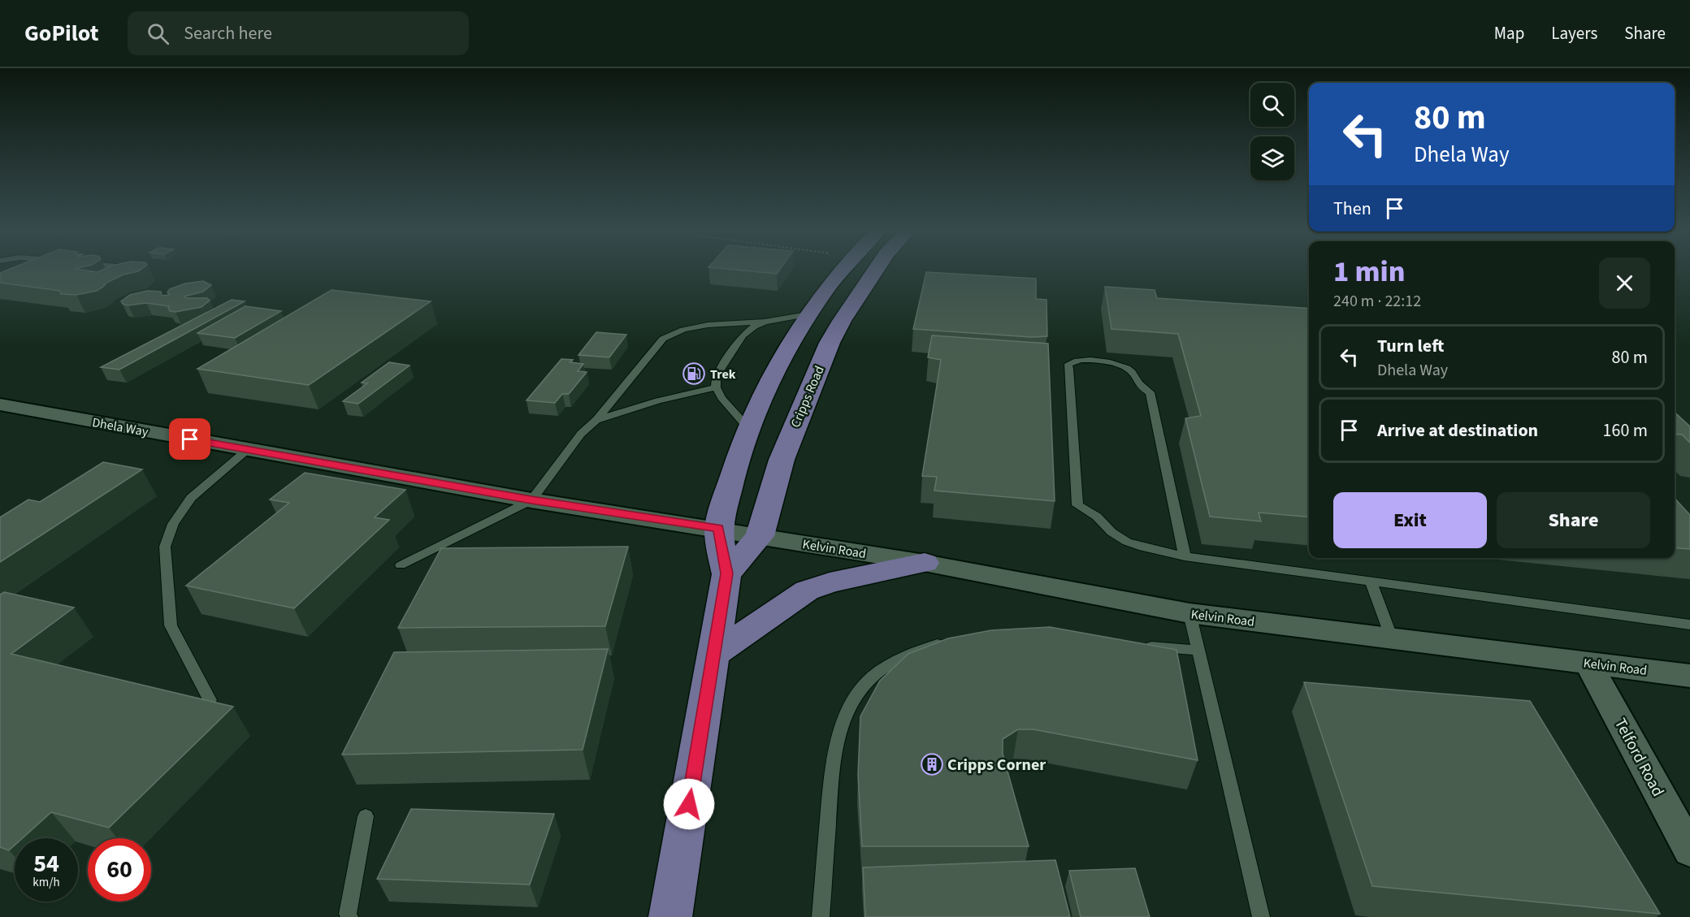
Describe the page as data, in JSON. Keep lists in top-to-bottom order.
{
  "streets": {
    "main road": ["Cripps Road"],
    "street": ["Dhela Way", "Kelvin Road", "Telford Road"]
  },
  "crossings": [
    ["Cripps Road", "Dhela Way"],
    ["Cripps Road", "Kelvin Road"],
    ["Dhela Way", "Kelvin Road"],
    ["Kelvin Road", "Telford Road"]
  ],
  "places": {
    "fuel station": ["Trek"],
    "building": ["Cripps Corner"]
  },
  "page": {
    "header": "GoPilot",
    "search": "Search here",
    "nav": ["Map", "Layers", "Share"],
    "turn": ["80 m", "Dhela Way"],
    "then": "Then",
    "heading": ["1 min", "240 m · 22:12"],
    "list": [
      {
        "name": "Turn left",
        "note": "Dhela Way",
        "value": "80 m"
      },
      {
        "name": "Arrive at destination",
        "value": "160 m"
      }
    ],
    "buttons": ["Exit", "Share"],
    "speed": "54 km/h",
    "limit": "60"
  }
}
